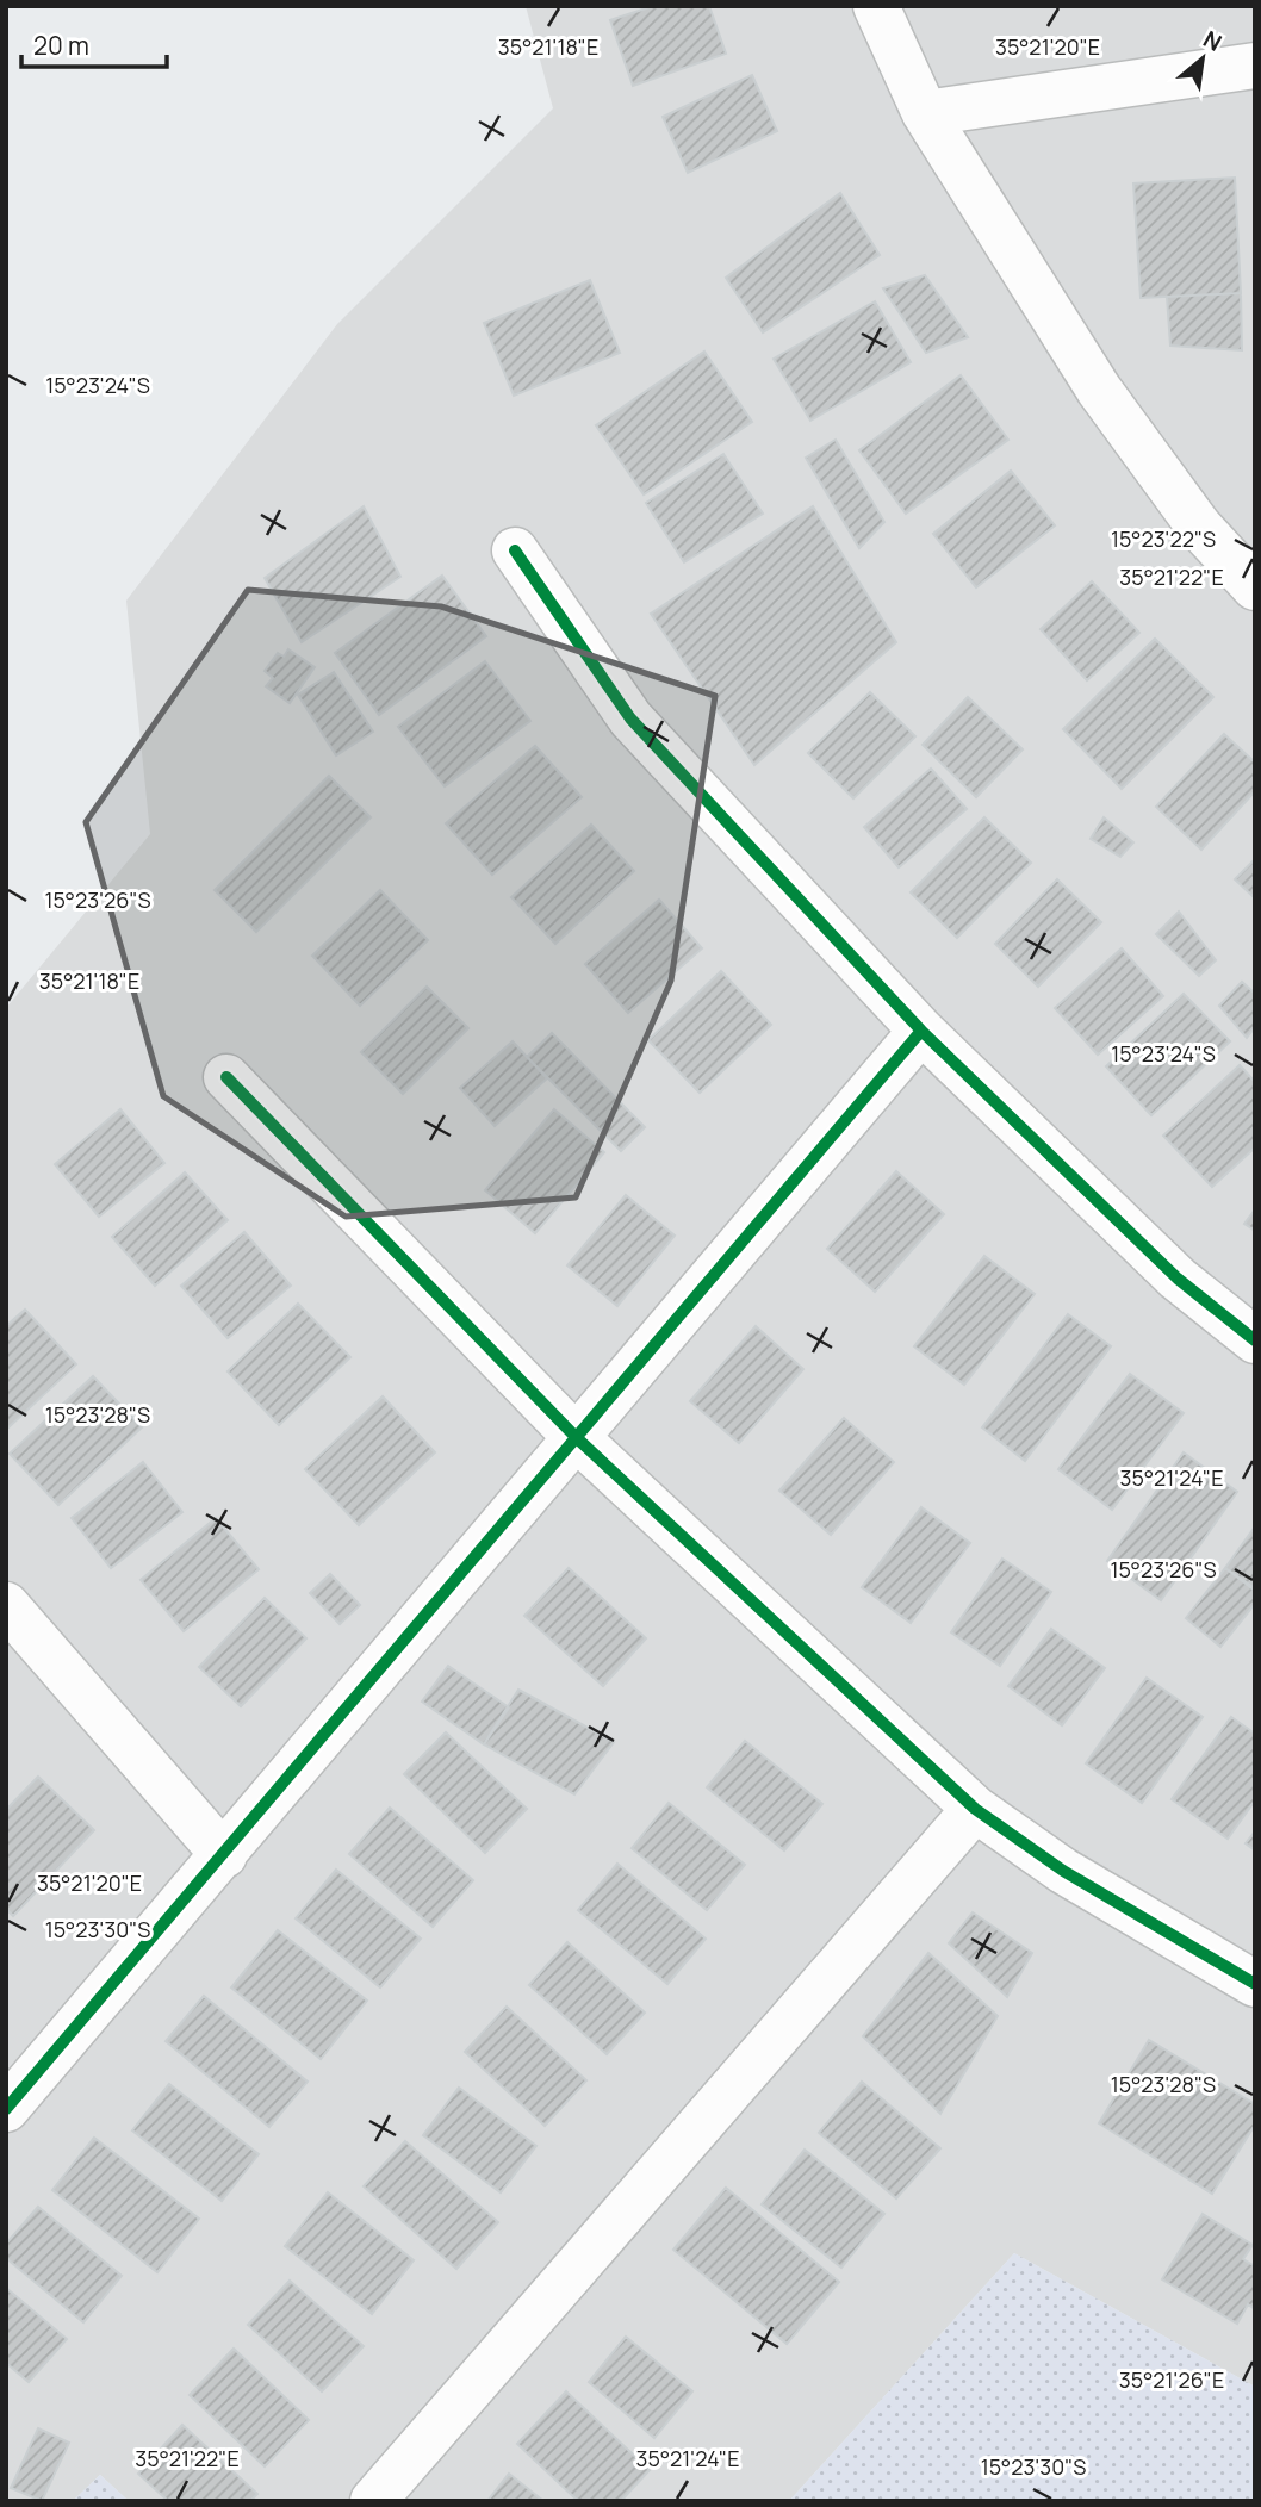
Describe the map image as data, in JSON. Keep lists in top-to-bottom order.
{
  "scale_bar": "20 m",
  "north": "top right",
  "coordinates": [
    "35°21'18\"E",
    "35°21'20\"E",
    "15°23'24\"S",
    "15°23'22\"S",
    "35°21'22\"E",
    "15°23'26\"S",
    "15°23'28\"S",
    "35°21'24\"E",
    "15°23'30\"S",
    "35°21'26\"E"
  ]
}
